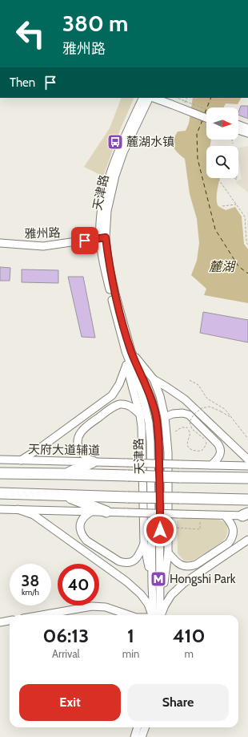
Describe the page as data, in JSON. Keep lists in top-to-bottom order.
{
  "streets": {
    "street": ["天津路", "雅州路", "天府大道辅道"]
  },
  "crossings": [
    ["天津路", "雅州路"]
  ],
  "water": ["麓湖"],
  "places": {
    "bus stop": ["麓湖水镇"],
    "metro station": ["Hongshi Park"]
  },
  "north": "right",
  "page": {
    "turn": ["380 m", "雅州路"],
    "then": "Then",
    "speed": "38 km/h",
    "limit": "40",
    "eta": [
      "06:13",
      "Arrival",
      "1",
      "min",
      "410",
      "m"
    ],
    "buttons": ["Exit", "Share"]
  }
}
